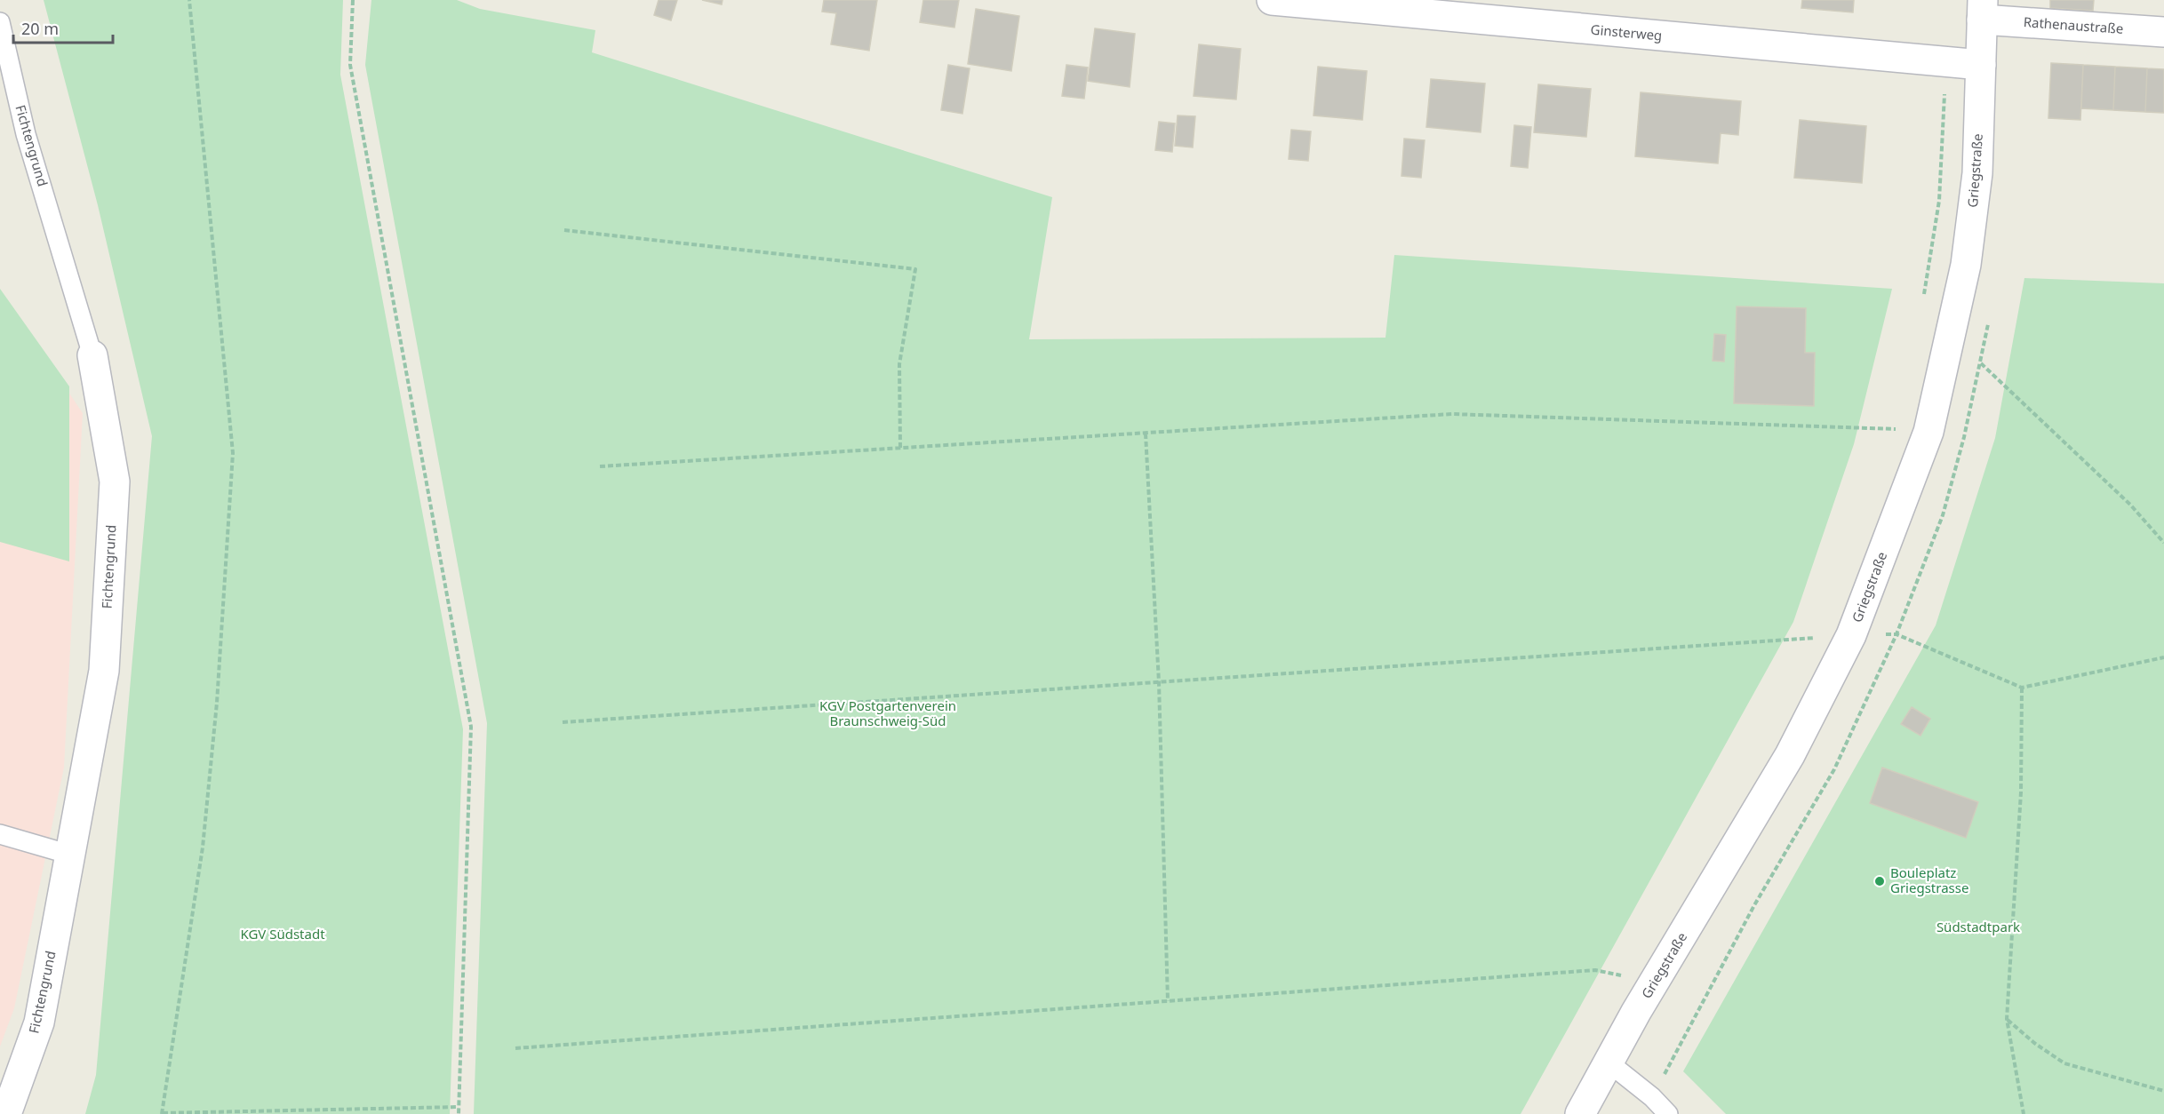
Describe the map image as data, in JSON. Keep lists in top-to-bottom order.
{
  "streets": {
    "street": [
      "Rathenaustraße",
      "Ginsterweg",
      "Fichtengrund",
      "Griegstraße"
    ]
  },
  "crossings": [
    ["Rathenaustraße", "Griegstraße"],
    ["Ginsterweg", "Griegstraße"]
  ],
  "parks": ["KGV Postgartenverein Braunschweig-Süd", "Südstadtpark", "KGV Südstadt"],
  "places": ["Bouleplatz Griegstrasse"],
  "scale_bar": "20 m"
}
